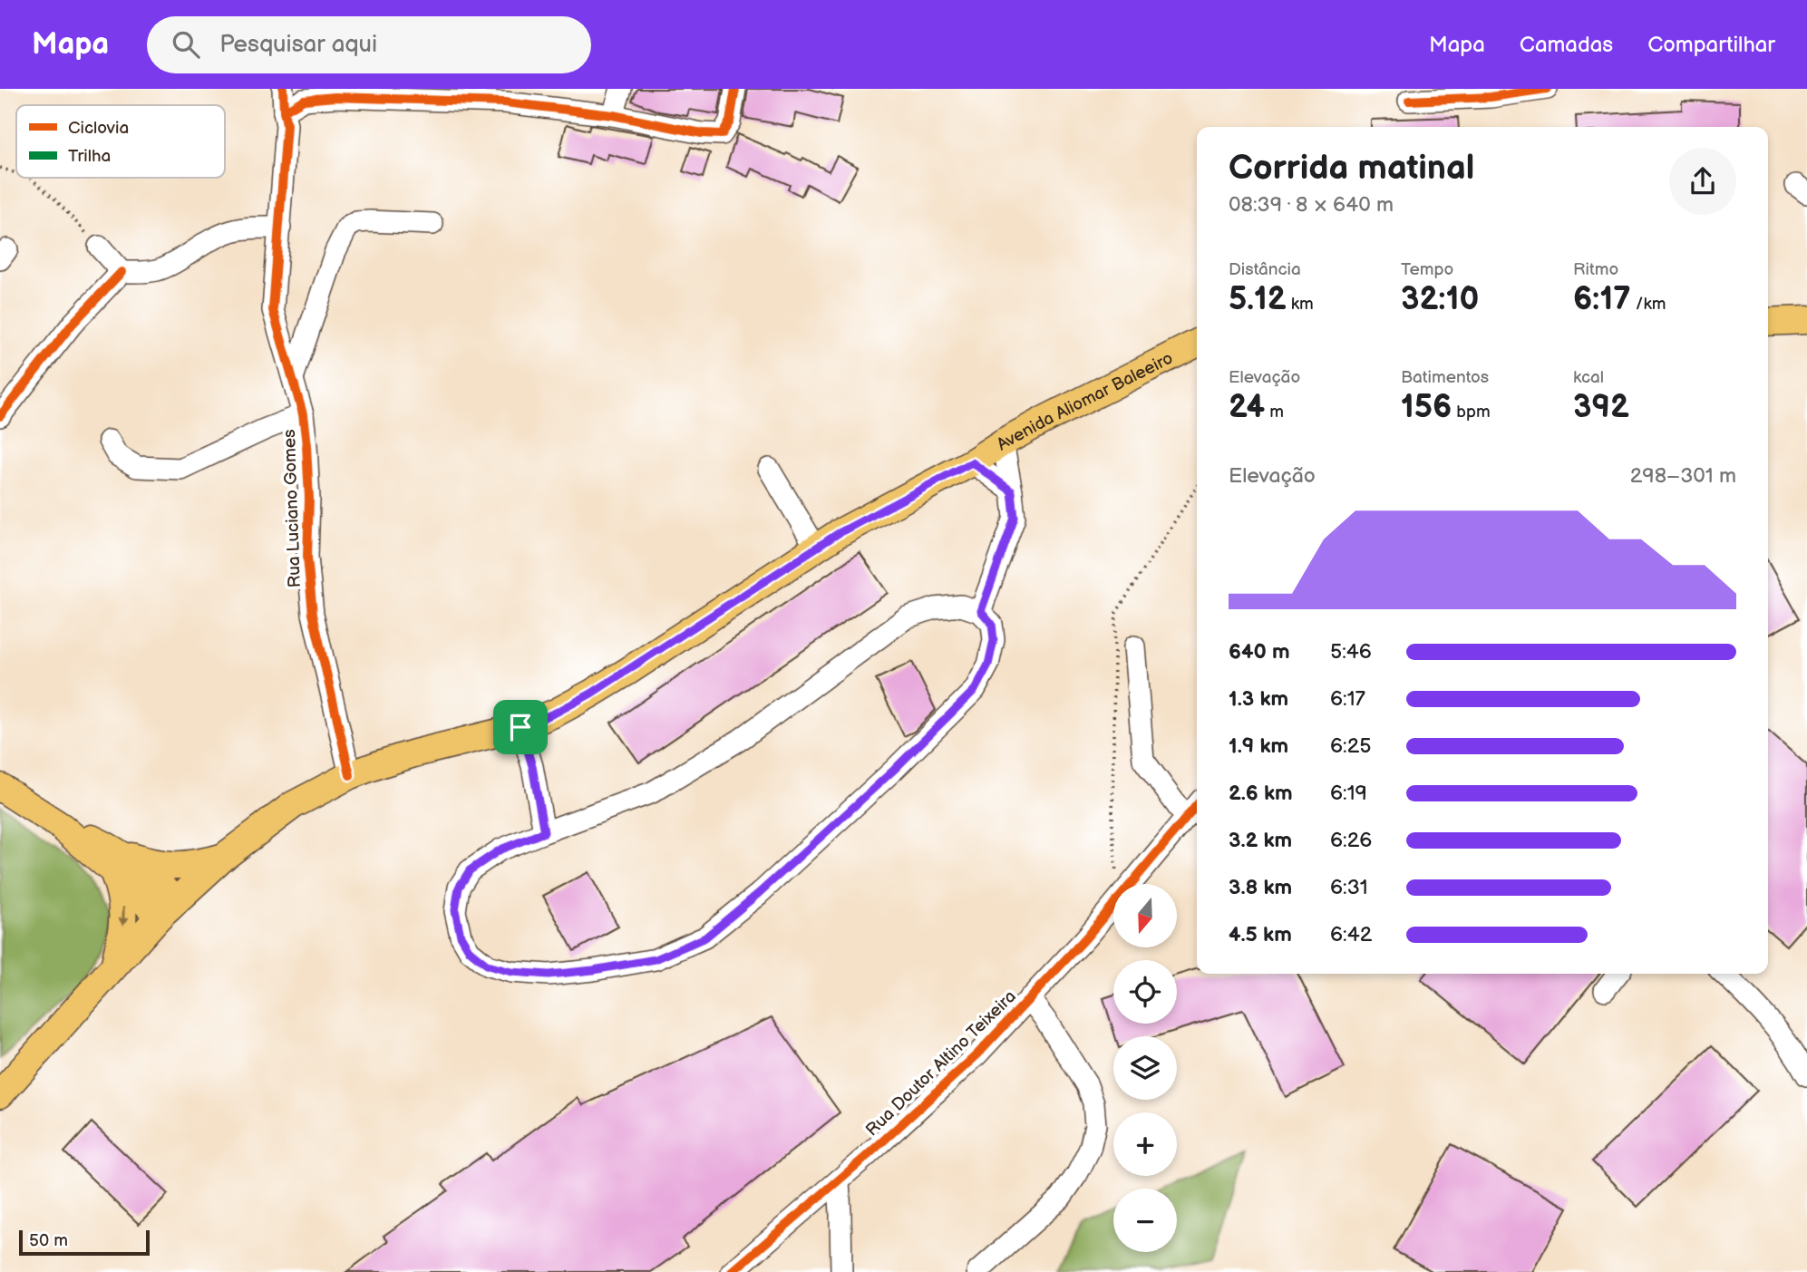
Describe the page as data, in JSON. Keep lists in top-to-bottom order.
{
  "streets": {
    "main road": ["Avenida Aliomar Baleeiro"],
    "street": ["Rua Luciano Gomes", "Rua Doutor Altino Teixeira"]
  },
  "crossings": [
    ["Avenida Aliomar Baleeiro", "Rua Luciano Gomes"]
  ],
  "legend": ["Ciclovia", "Trilha"],
  "scale_bar": "50 m",
  "north": "bottom",
  "page": {
    "header": "Mapa",
    "search": "Pesquisar aqui",
    "nav": ["Mapa", "Camadas", "Compartilhar"],
    "heading": ["Corrida matinal", "08:39 · 8 × 640 m"],
    "stats": [
      ["Distância", "5.12 km"],
      ["Tempo", "32:10"],
      ["Ritmo", "6:17 /km"],
      ["Elevação", "24 m"],
      ["Batimentos", "156 bpm"],
      ["kcal", "392"]
    ],
    "chart": ["Elevação", "298–301 m"],
    "list": [
      {
        "name": "640 m",
        "note": "5:46"
      },
      {
        "name": "1.3 km",
        "note": "6:17"
      },
      {
        "name": "1.9 km",
        "note": "6:25"
      },
      {
        "name": "2.6 km",
        "note": "6:19"
      },
      {
        "name": "3.2 km",
        "note": "6:26"
      },
      {
        "name": "3.8 km",
        "note": "6:31"
      },
      {
        "name": "4.5 km",
        "note": "6:42"
      }
    ],
    "map_buttons": ["+", "−"],
    "scale": "50 m"
  }
}
